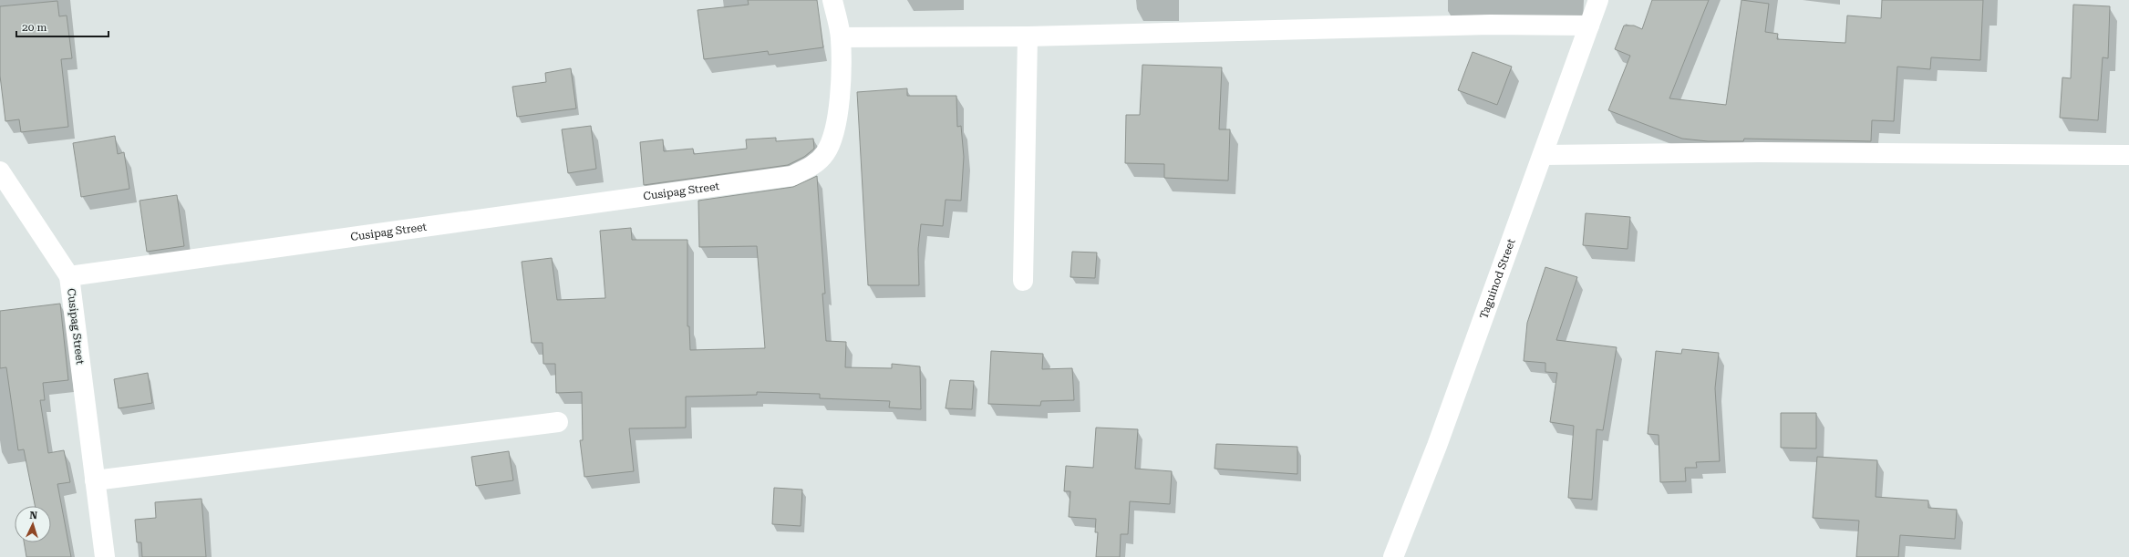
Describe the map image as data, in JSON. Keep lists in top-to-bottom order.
{
  "streets": {
    "street": ["Cusipag Street", "Taguinod Street"]
  },
  "scale_bar": "20 m",
  "north": "top"
}
